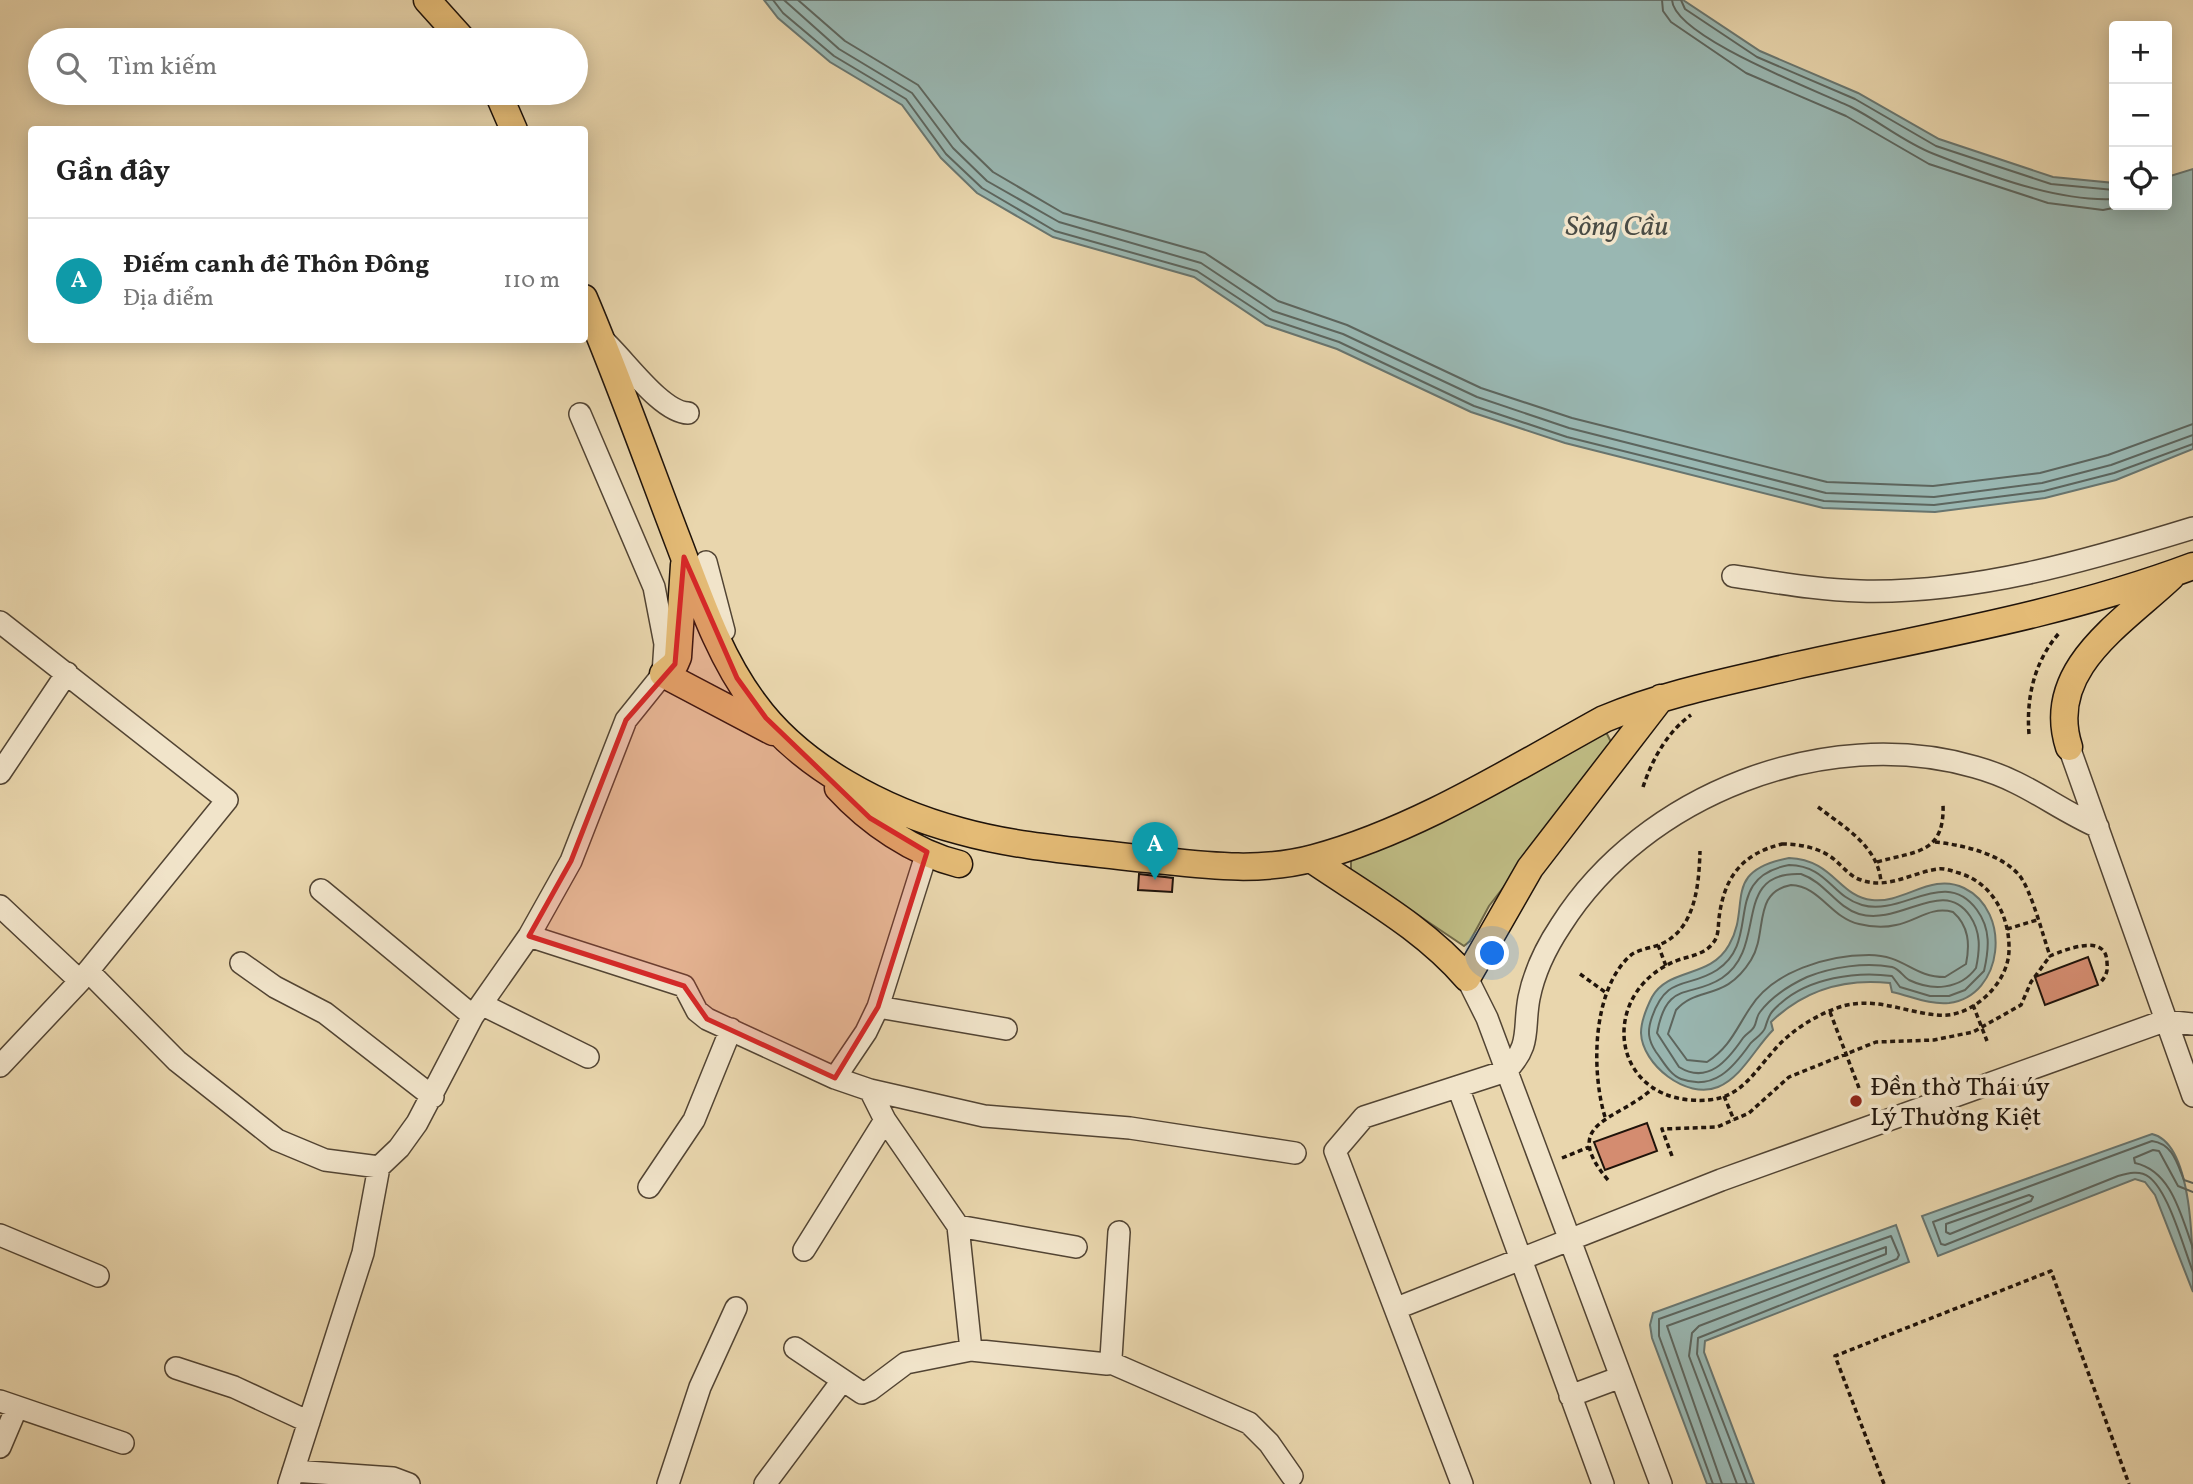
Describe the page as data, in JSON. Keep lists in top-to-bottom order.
{
  "water": ["Sông Cầu"],
  "places": ["Đền thờ Thái úy Lý Thường Kiệt"],
  "page": {
    "map_buttons": ["+", "−"],
    "search": "Tìm kiếm",
    "heading": "Gần đây",
    "list": [
      {
        "mark": "A",
        "name": "Điếm canh đê Thôn Đông",
        "note": "Địa điểm",
        "value": "110 m"
      }
    ],
    "pins": "A"
  }
}
